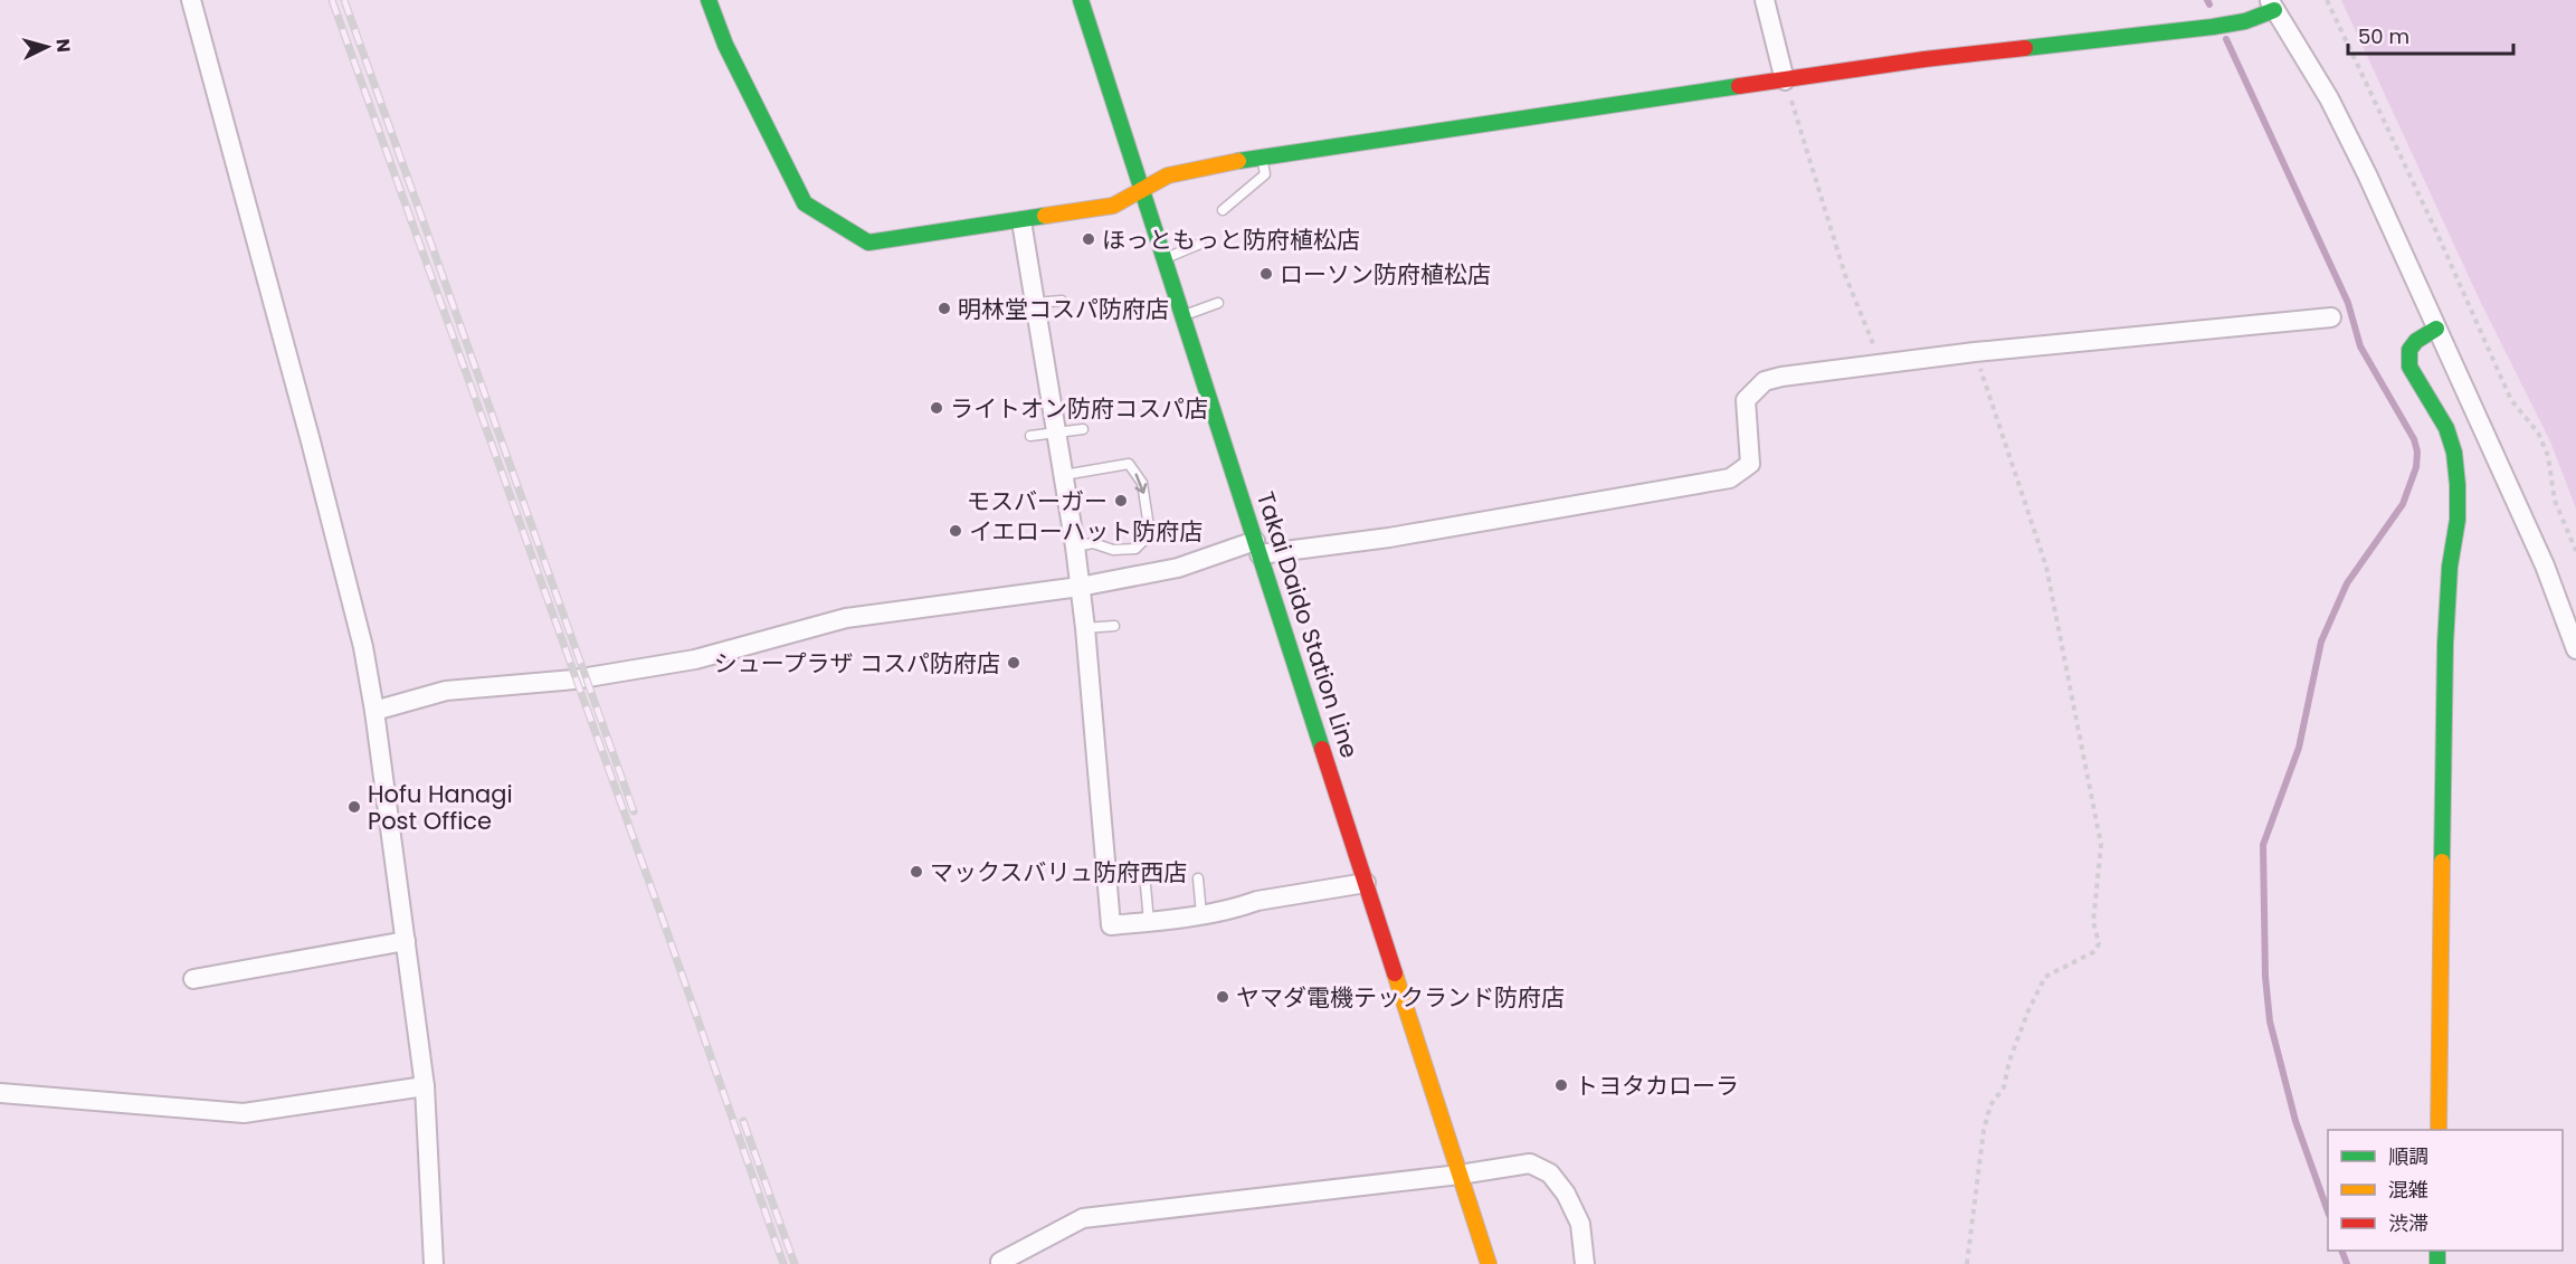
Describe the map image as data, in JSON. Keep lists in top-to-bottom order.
{
  "streets": {
    "street": ["Takai Daido Station Line"]
  },
  "places": [
    "ほっともっと防府植松店",
    "ローソン防府植松店",
    "明林堂コスパ防府店",
    "ライトオン防府コスパ店",
    "モスバーガー",
    "イエローハット防府店",
    "シュープラザ コスパ防府店",
    "Hofu Hanagi Post Office",
    "マックスバリュ防府西店",
    "ヤマダ電機テックランド防府店",
    "トヨタカローラ"
  ],
  "legend": ["順調", "混雑", "渋滞"],
  "scale_bar": "50 m",
  "north": "right"
}
